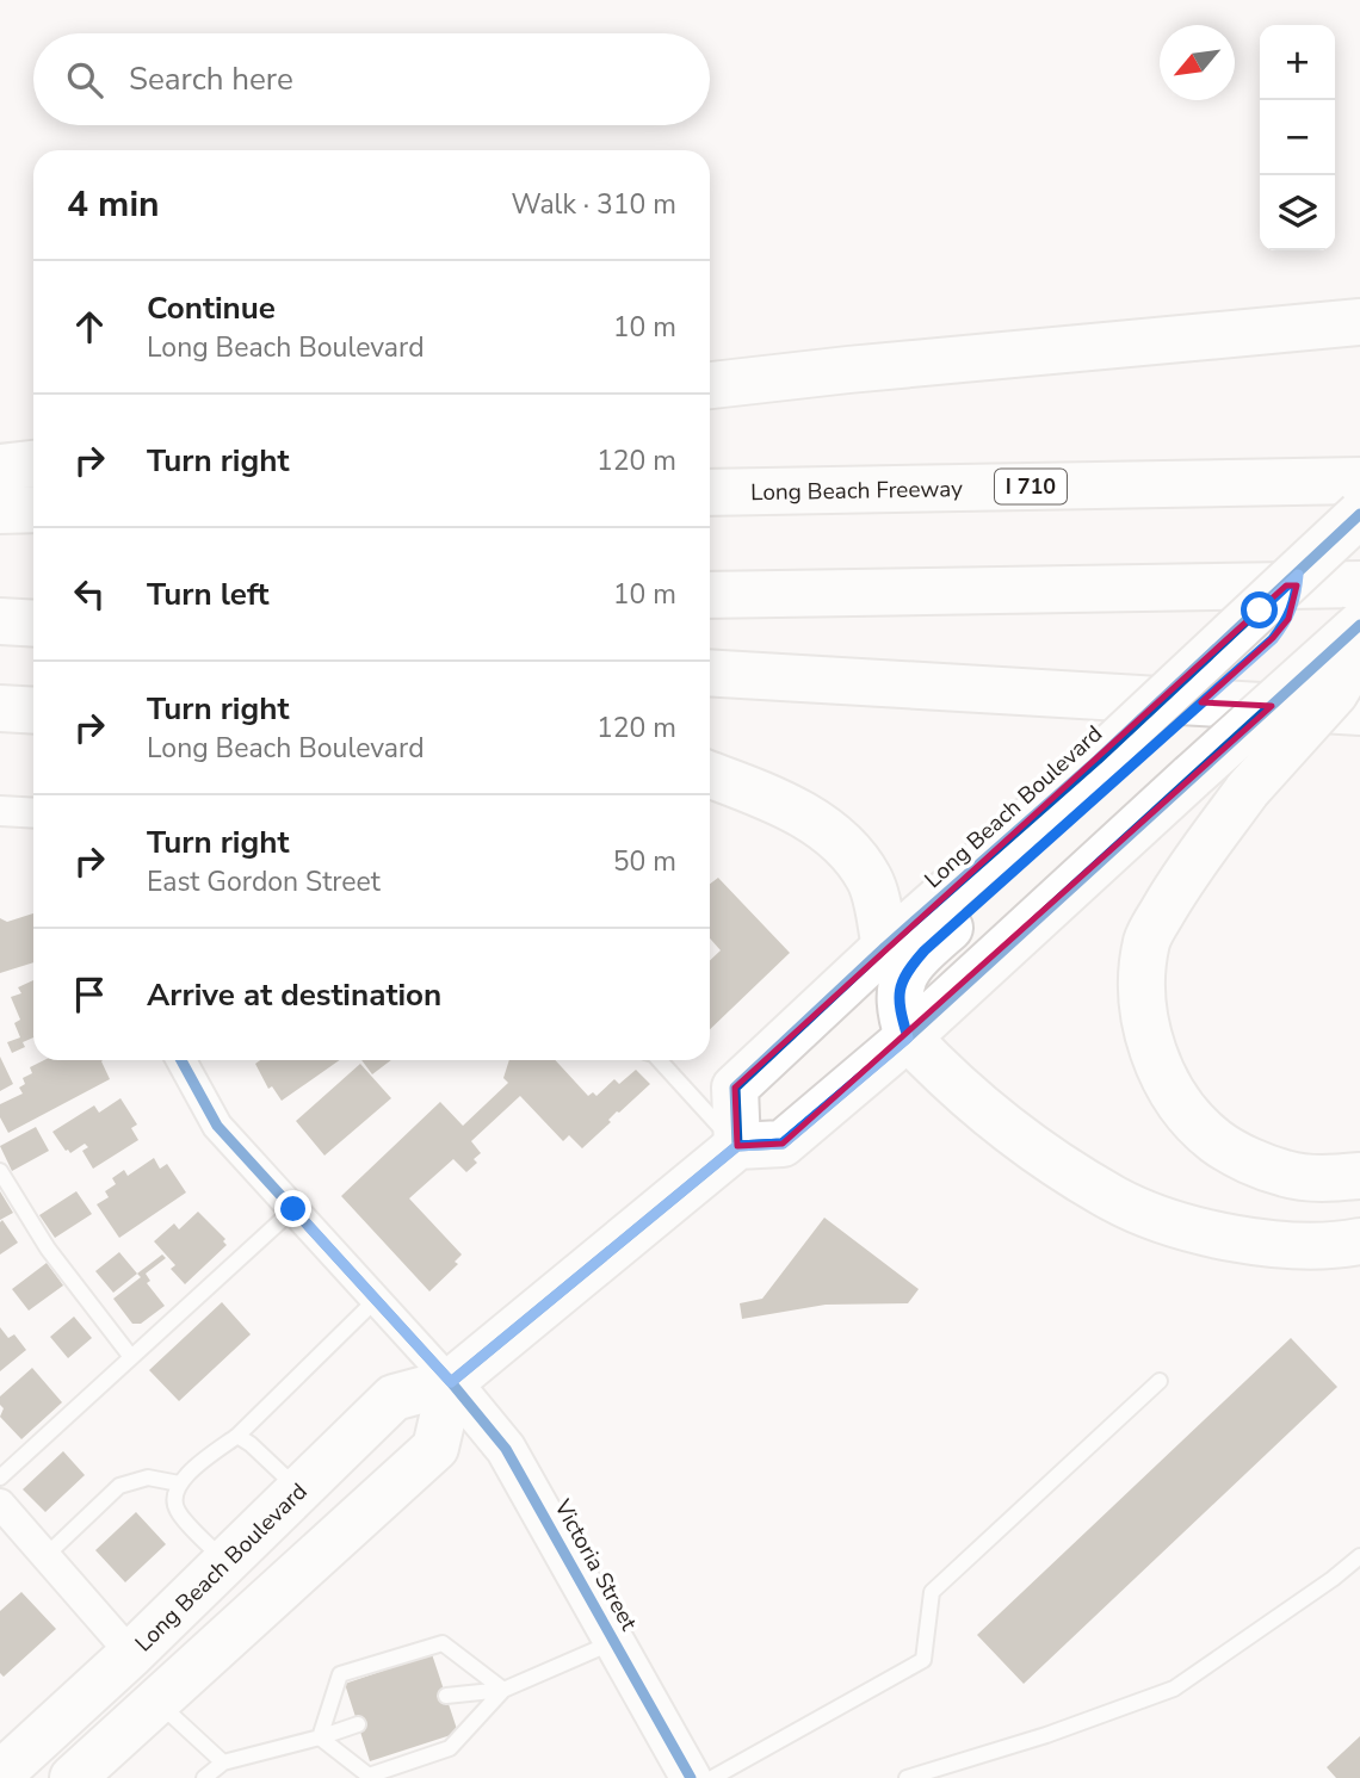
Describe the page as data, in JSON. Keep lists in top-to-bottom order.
{
  "streets": {
    "main road": ["I 710", "Long Beach Freeway", "Long Beach Boulevard"],
    "street": ["Victoria Street"]
  },
  "crossings": [
    ["Long Beach Boulevard", "Victoria Street"]
  ],
  "north": "bottom left",
  "page": {
    "map_buttons": ["+", "−"],
    "search": "Search here",
    "heading": ["4 min", "Walk · 310 m"],
    "list": [
      ["Continue", "Long Beach Boulevard", "10 m"],
      ["Turn right", "120 m"],
      ["Turn left", "10 m"],
      ["Turn right", "Long Beach Boulevard", "120 m"],
      ["Turn right", "East Gordon Street", "50 m"],
      "Arrive at destination"
    ]
  }
}
